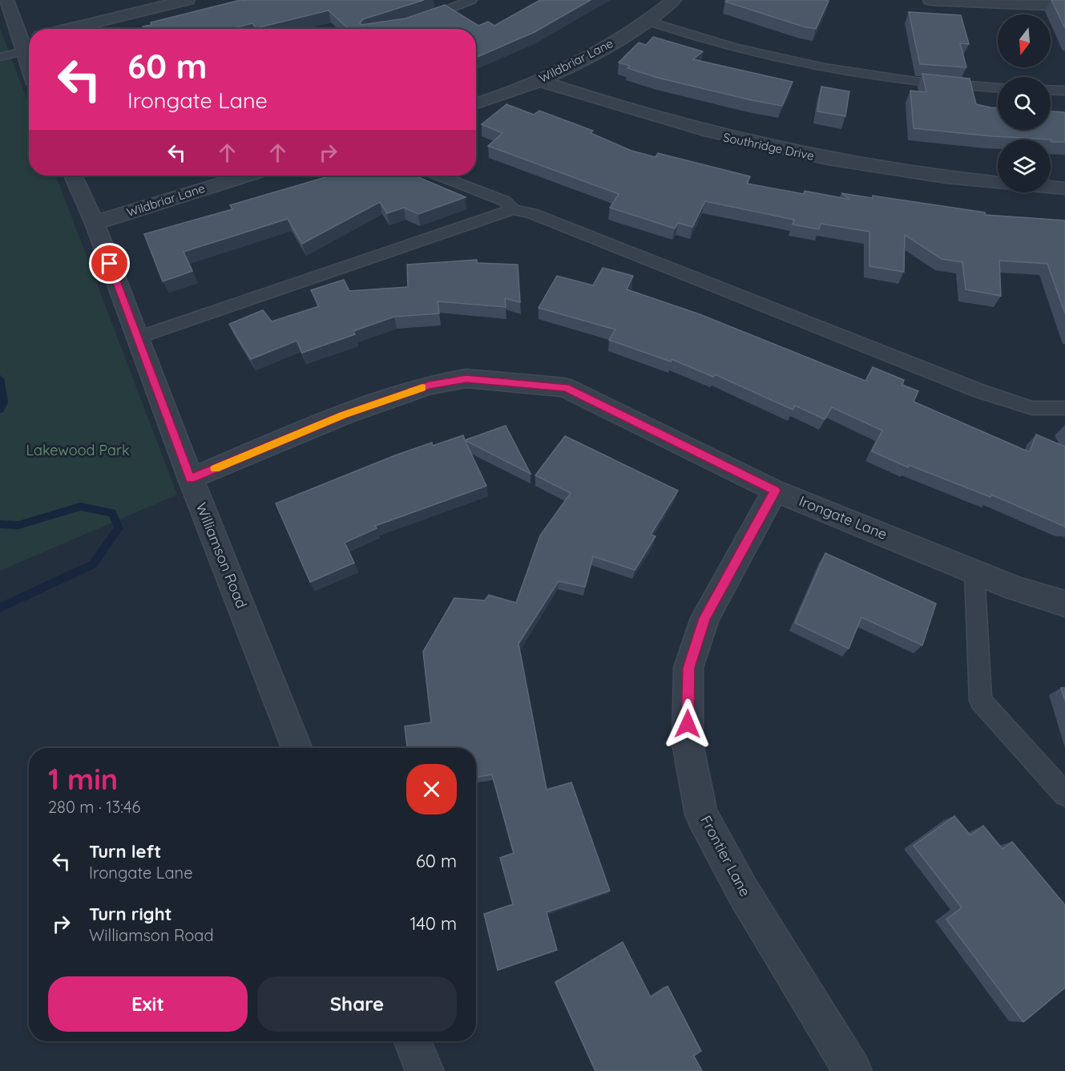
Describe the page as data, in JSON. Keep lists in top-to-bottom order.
{
  "streets": {
    "street": [
      "Wildbriar Lane",
      "Southridge Drive",
      "Irongate Lane",
      "Williamson Road",
      "Frontier Lane"
    ]
  },
  "crossings": [
    ["Wildbriar Lane", "Southridge Drive"],
    ["Wildbriar Lane", "Williamson Road"],
    ["Irongate Lane", "Williamson Road"],
    ["Irongate Lane", "Frontier Lane"]
  ],
  "parks": ["Lakewood Park"],
  "north": "bottom",
  "page": {
    "turn": ["60 m", "Irongate Lane"],
    "heading": ["1 min", "280 m · 13:46"],
    "list": [
      {
        "name": "Turn left",
        "note": "Irongate Lane",
        "value": "60 m"
      },
      {
        "name": "Turn right",
        "note": "Williamson Road",
        "value": "140 m"
      }
    ],
    "buttons": ["Exit", "Share"]
  }
}
